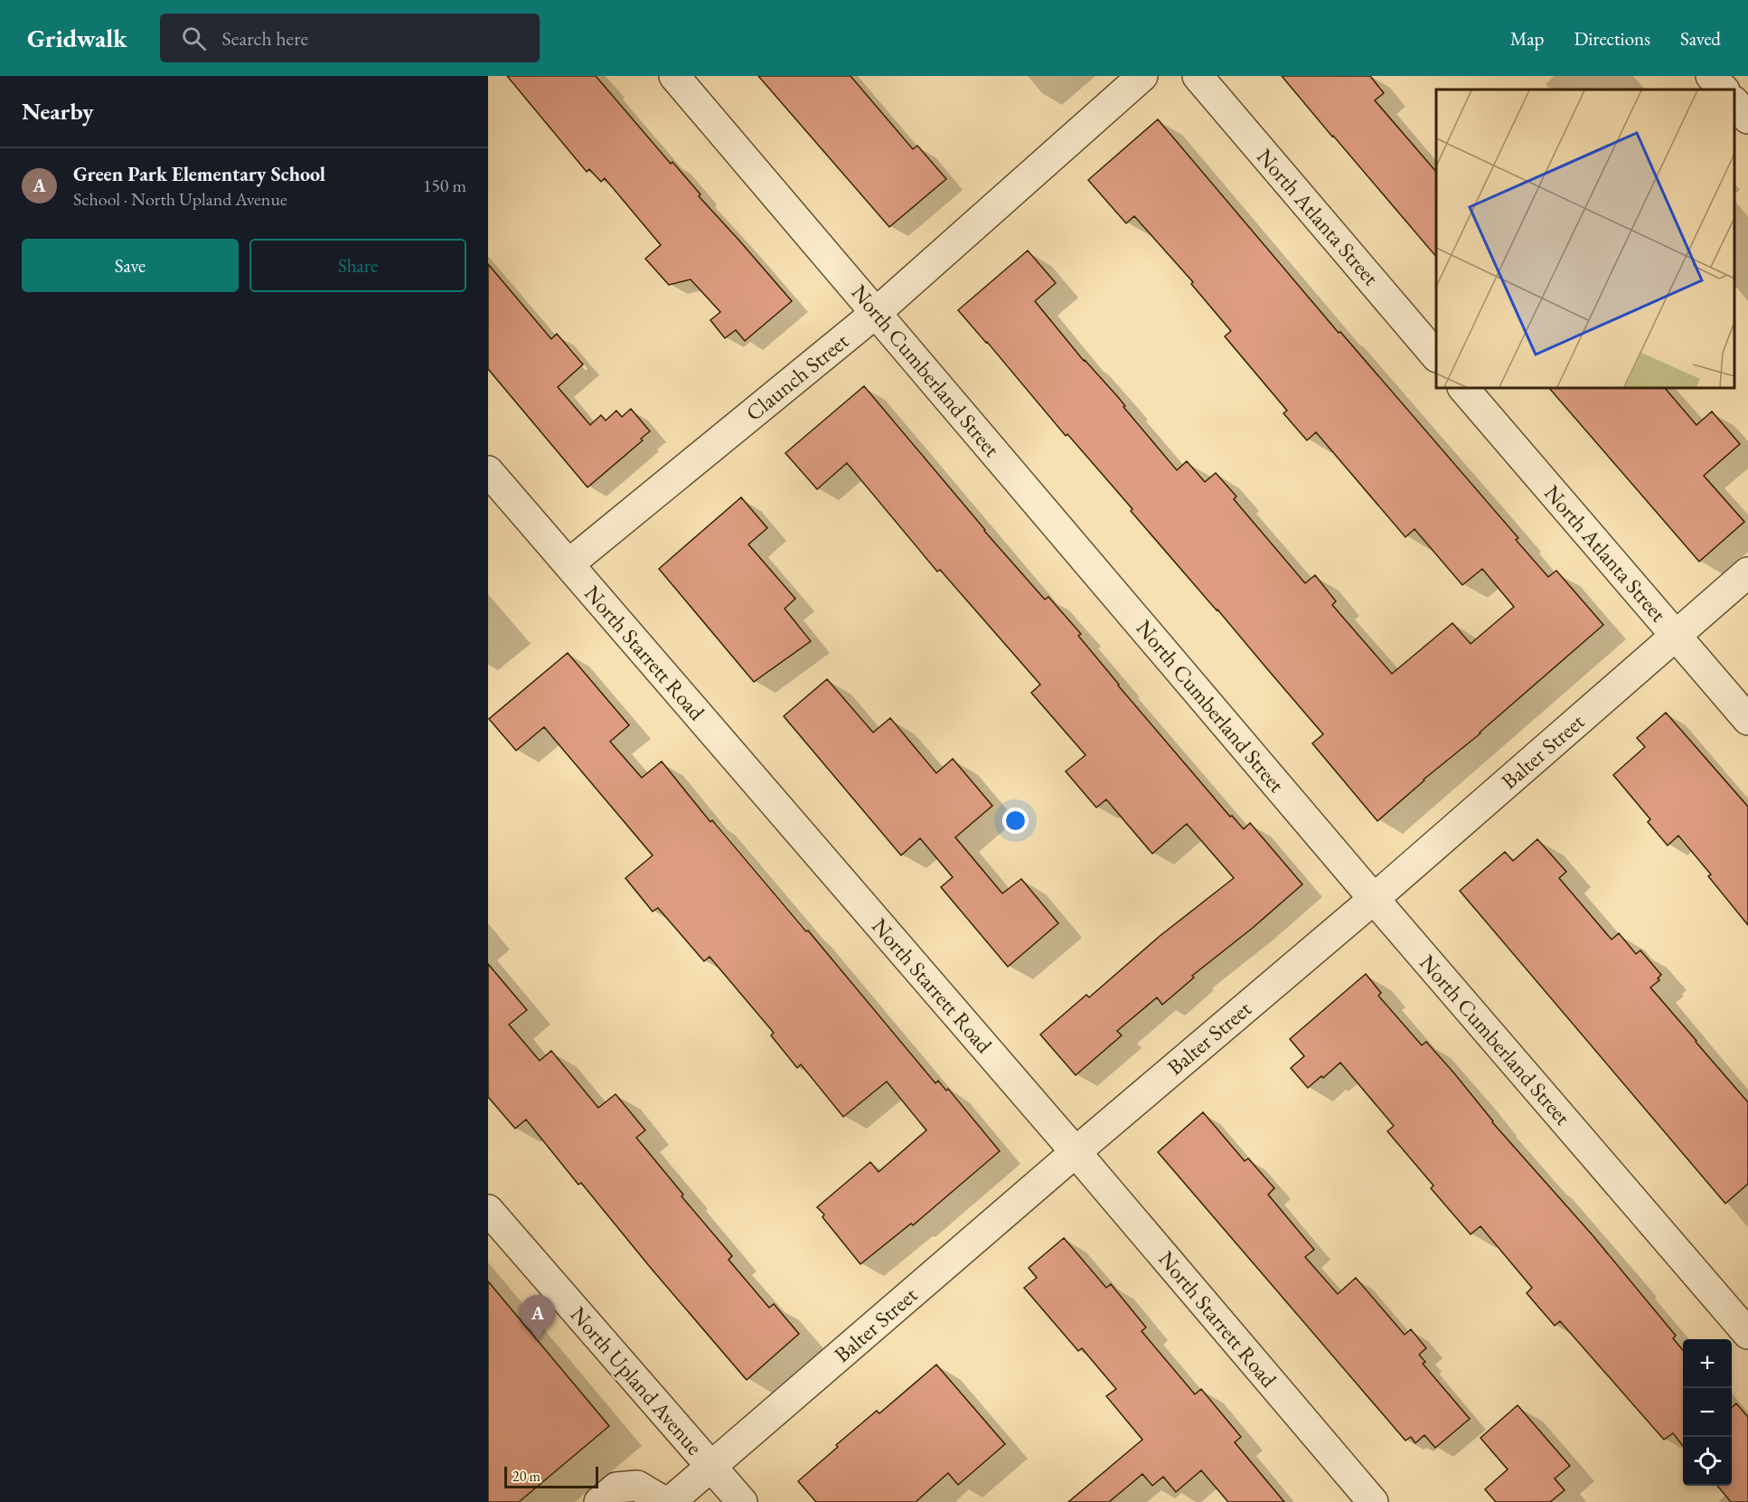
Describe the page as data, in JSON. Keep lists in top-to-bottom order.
{
  "streets": {
    "street": [
      "North Atlanta Street",
      "North Cumberland Street",
      "Claunch Street",
      "North Starrett Road",
      "Balter Street",
      "North Upland Avenue"
    ]
  },
  "crossings": [
    ["North Atlanta Street", "Balter Street"],
    ["North Cumberland Street", "Claunch Street"],
    ["North Cumberland Street", "Balter Street"],
    ["Claunch Street", "North Starrett Road"],
    ["North Starrett Road", "Balter Street"],
    ["Balter Street", "North Upland Avenue"]
  ],
  "scale_bar": "20 m",
  "page": {
    "header": "Gridwalk",
    "search": "Search here",
    "nav": ["Map", "Directions", "Saved"],
    "heading": "Nearby",
    "list": [
      {
        "mark": "A",
        "name": "Green Park Elementary School",
        "note": "School · North Upland Avenue",
        "value": "150 m"
      }
    ],
    "buttons": ["Save", "Share"],
    "pins": "A",
    "map_buttons": ["+", "−"],
    "scale": "20 m"
  }
}
